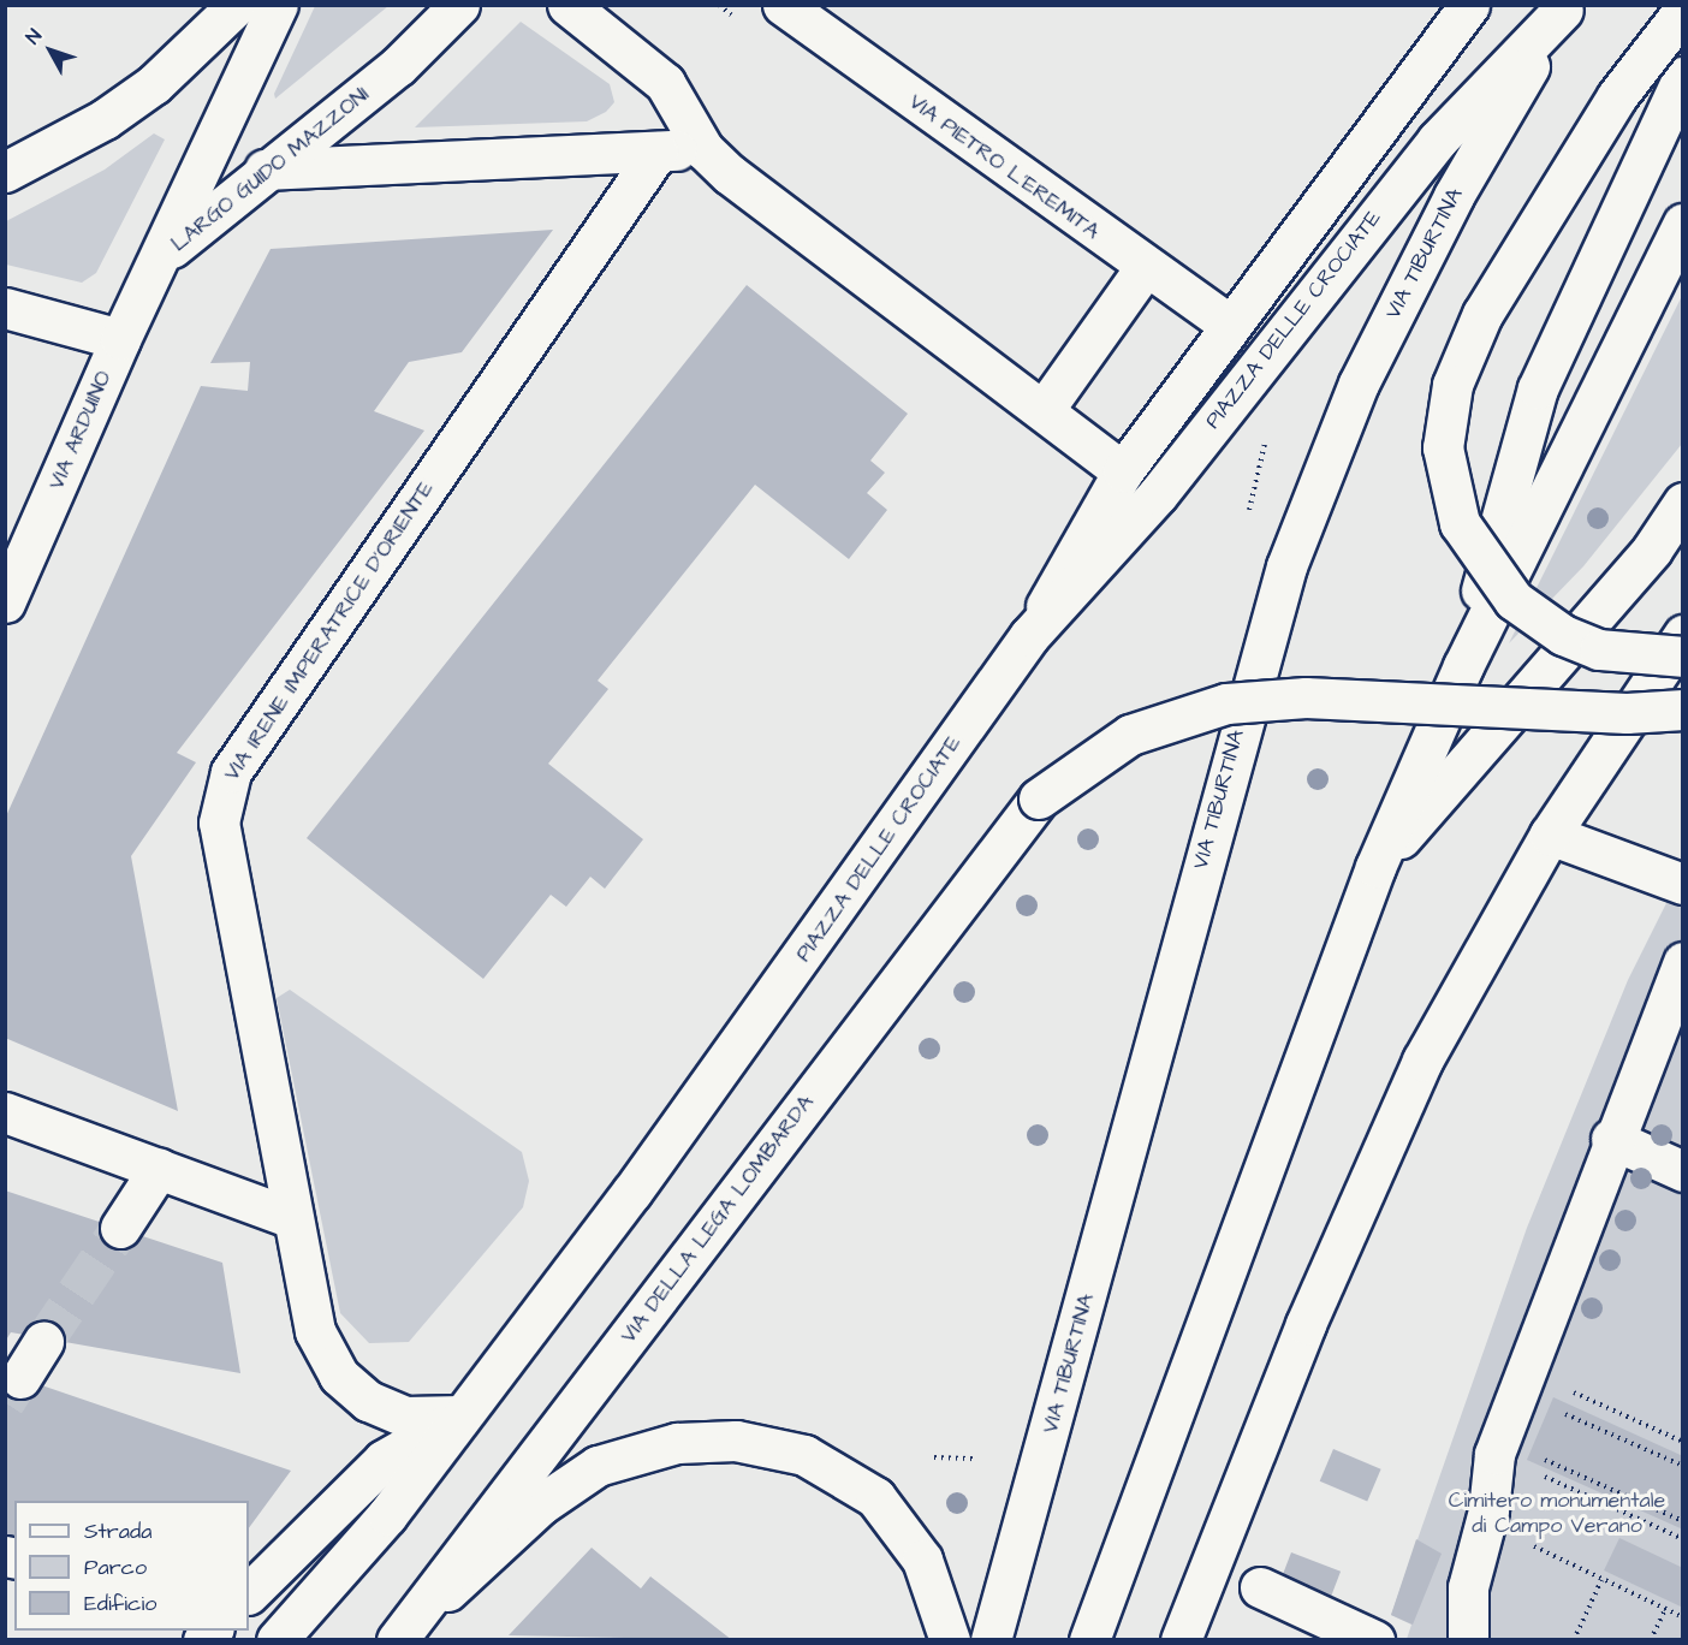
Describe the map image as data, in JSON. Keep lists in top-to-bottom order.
{
  "streets": {
    "main road": [
      "VIA PIETRO L'EREMITA",
      "LARGO GUIDO MAZZONI",
      "VIA TIBURTINA",
      "PIAZZA DELLE CROCIATE",
      "VIA ARDUINO",
      "VIA IRENE IMPERATRICE D'ORIENTE",
      "VIA DELLA LEGA LOMBARDA"
    ]
  },
  "crossings": [
    ["VIA PIETRO L'EREMITA", "PIAZZA DELLE CROCIATE"],
    ["LARGO GUIDO MAZZONI", "VIA ARDUINO"],
    ["VIA TIBURTINA", "PIAZZA DELLE CROCIATE"],
    ["PIAZZA DELLE CROCIATE", "VIA IRENE IMPERATRICE D'ORIENTE"]
  ],
  "parks": ["Cimitero monumentale di Campo Verano"],
  "legend": ["Strada", "Parco", "Edificio"],
  "north": "top left"
}
